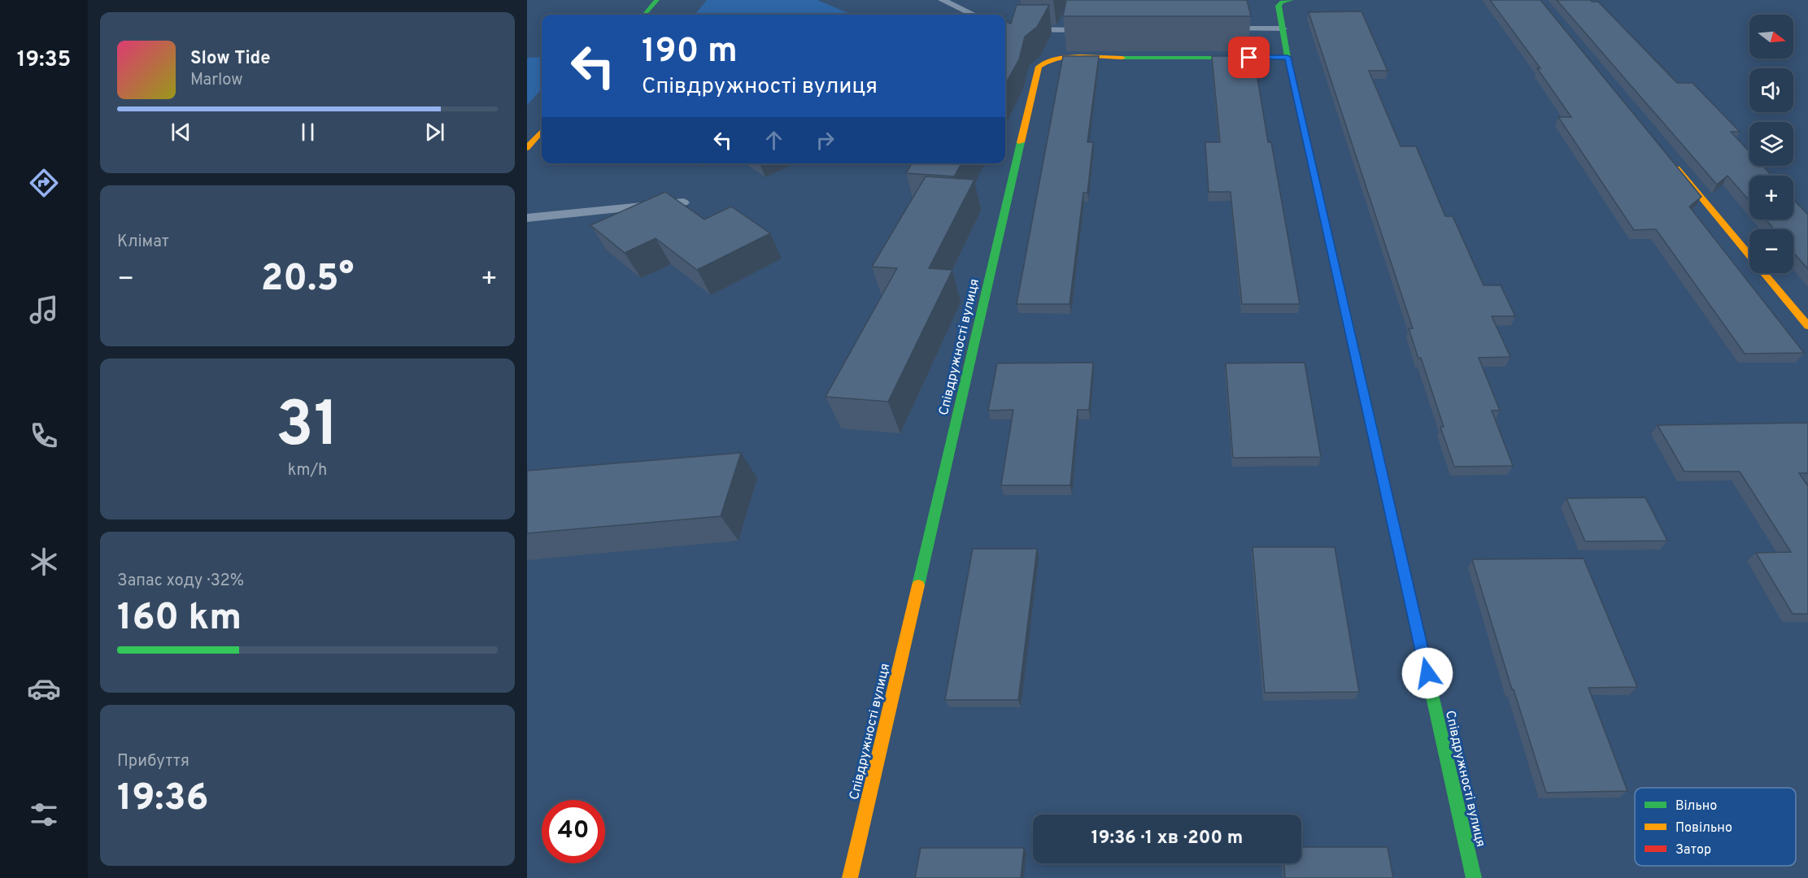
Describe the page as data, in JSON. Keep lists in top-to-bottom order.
{
  "streets": {
    "street": ["Співдружності вулиця"]
  },
  "legend": ["Вільно", "Повільно", "Затор"],
  "north": "right",
  "page": {
    "tabs": "19:35",
    "map_buttons": ["+", "−"],
    "turn": ["190 m", "Співдружності вулиця"],
    "song": ["Slow Tide", "Marlow"],
    "tile": [
      "Клімат",
      ["31", "km/h"],
      ["Запас ходу · 32%", "160 km"],
      ["Прибуття", "19:36"]
    ],
    "heat": ["−", "20.5°", "+"],
    "limit": "40",
    "trip": "19:36 · 1 хв · 200 m"
  }
}
